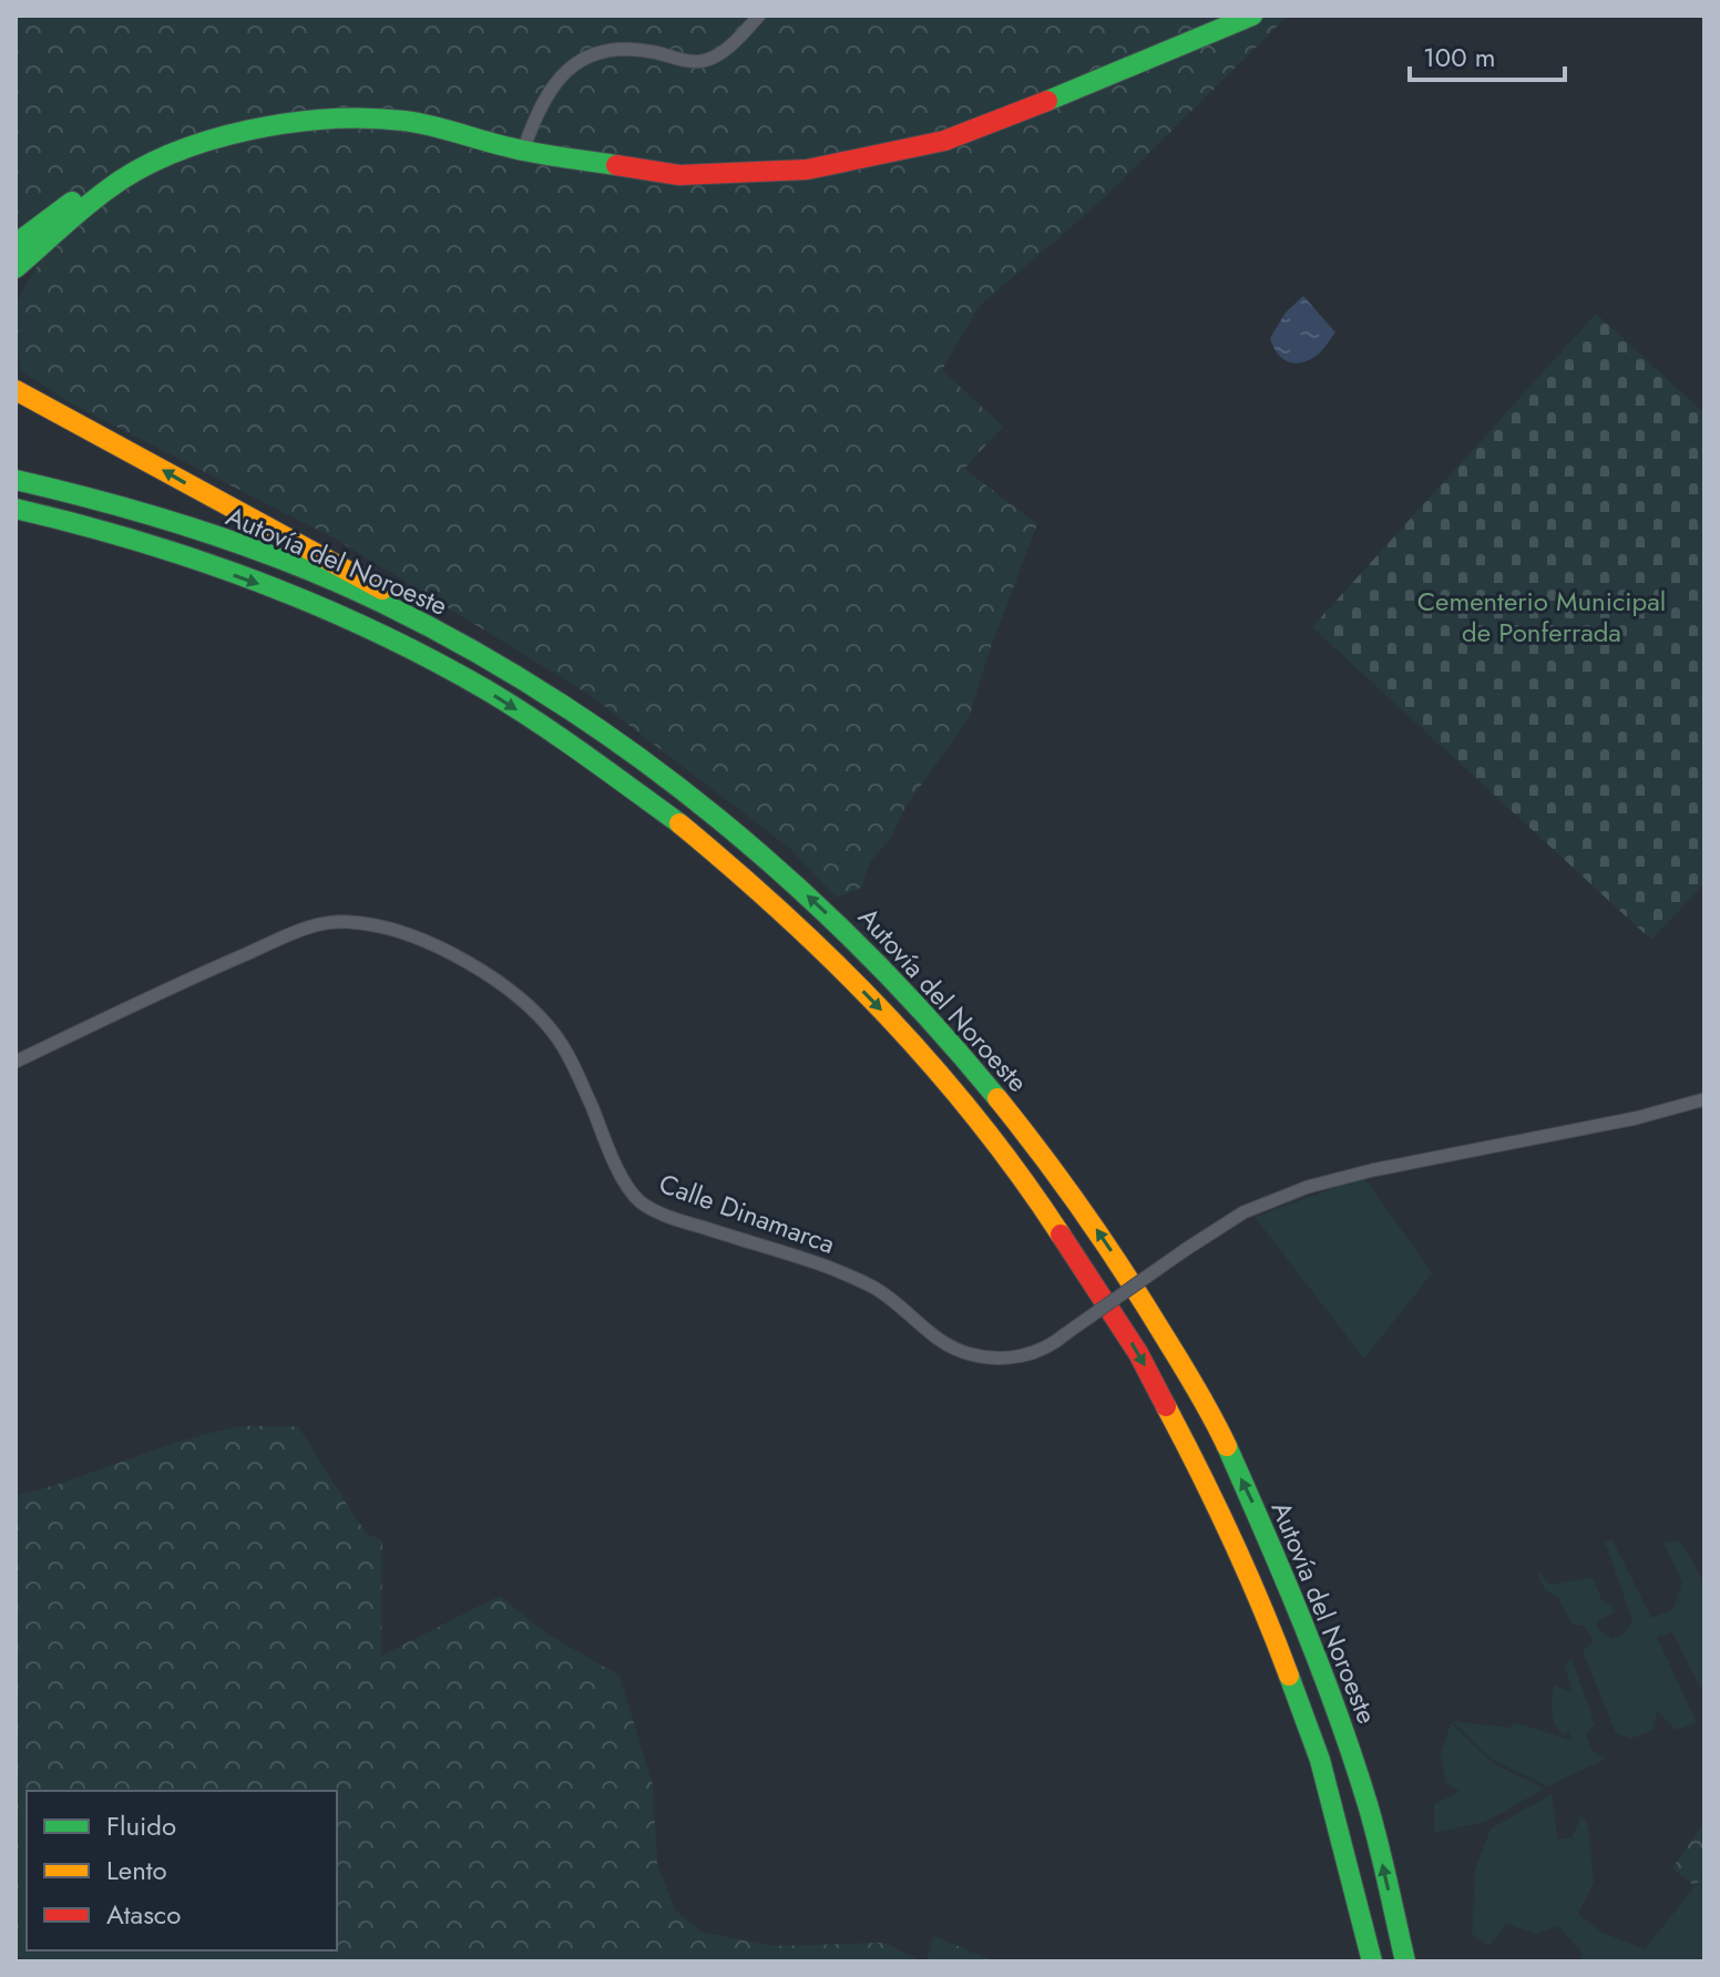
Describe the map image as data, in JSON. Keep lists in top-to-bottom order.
{
  "streets": {
    "highway": ["Autovía del Noroeste"],
    "street": ["Calle Dinamarca"]
  },
  "parks": ["Cementerio Municipal de Ponferrada"],
  "legend": ["Fluido", "Lento", "Atasco"],
  "scale_bar": "100 m"
}
